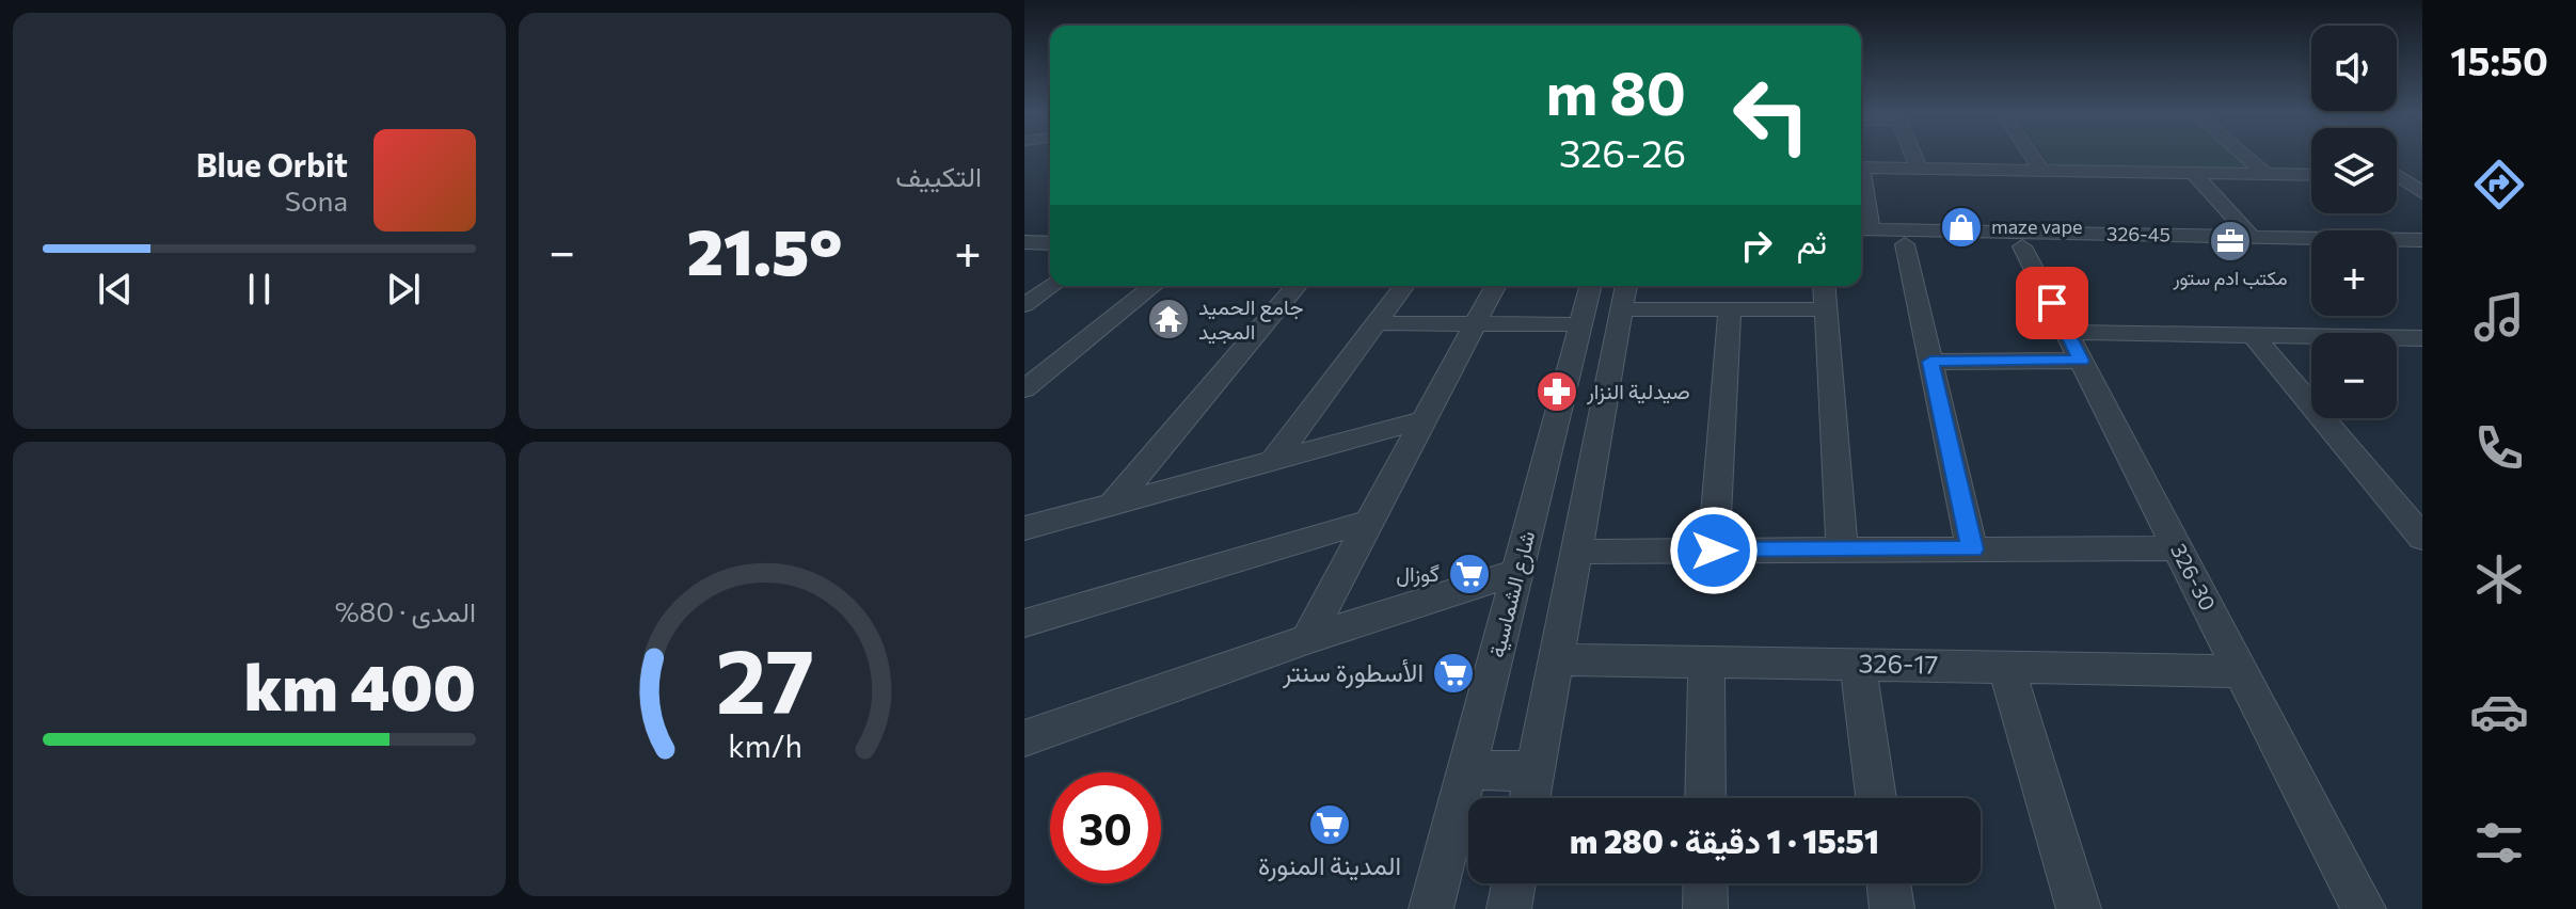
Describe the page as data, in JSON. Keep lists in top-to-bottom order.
{
  "streets": {
    "street": [
      "326-45",
      "326-30",
      "شارع الشماسية",
      "326-17"
    ]
  },
  "crossings": [
    ["326-45", "326-30"],
    ["326-30", "326-17"]
  ],
  "places": {
    "shop": ["maze vape"],
    "office": ["مكتب ادم ستور"],
    "temple": ["جامع الحميد المجيد"],
    "pharmacy": ["صيدلية النزار"],
    "supermarket": ["گوزال", "الأسطورة سنتر", "المدينة المنورة"]
  },
  "page": {
    "tabs": "15:50",
    "tile": [
      "التكييف",
      ["المدى · 80%", "400 km"]
    ],
    "map_buttons": ["+", "−"],
    "turn": ["80 m", "326-26"],
    "song": ["Blue Orbit", "Sona"],
    "then": "ثم",
    "heat": ["−", "21.5°", "+"],
    "limit": "30",
    "trip": "15:51 · 1 دقيقة · 280 m",
    "gauge": ["27", "km/h"]
  }
}
